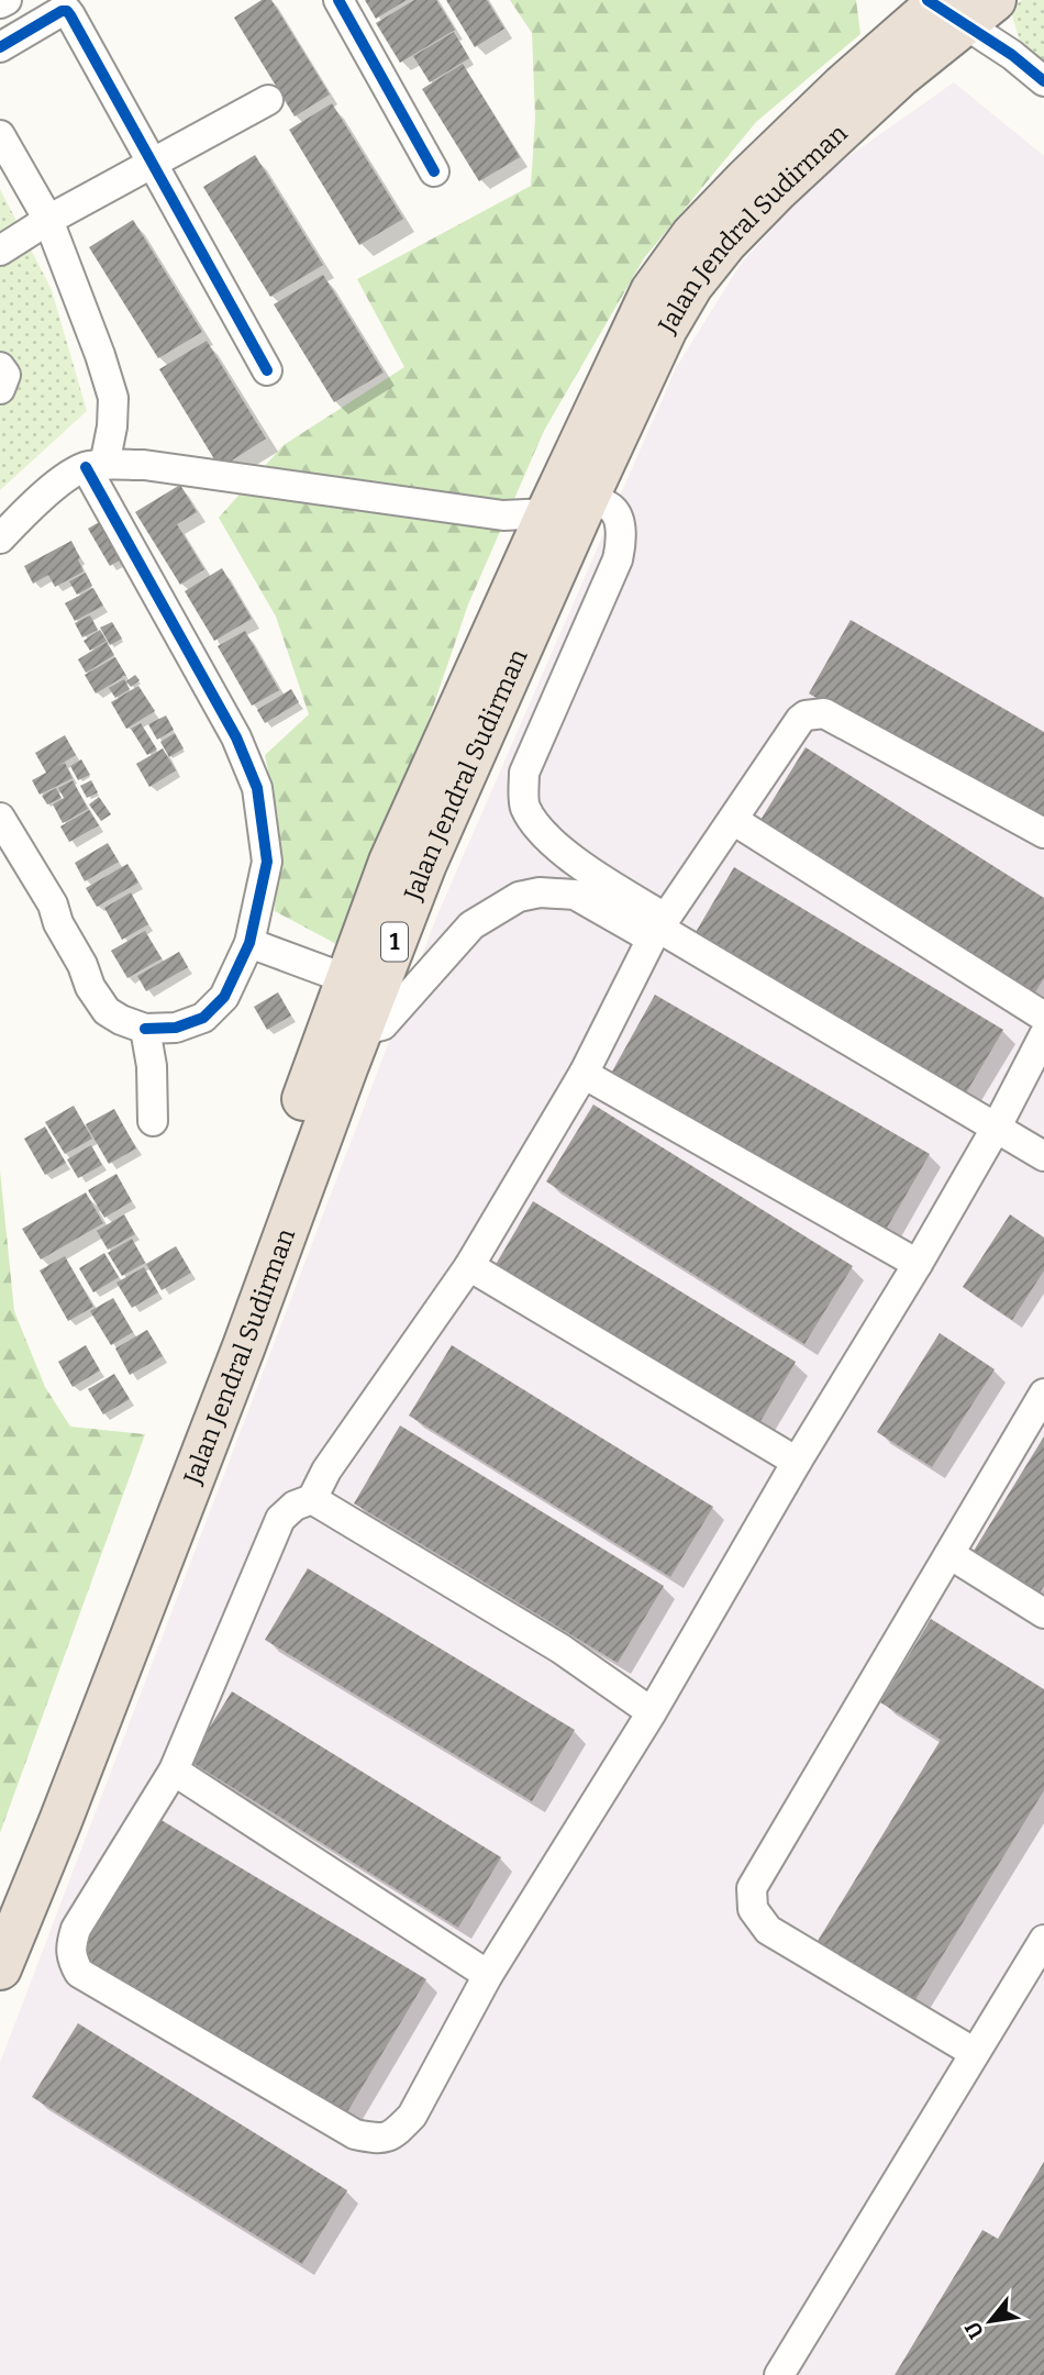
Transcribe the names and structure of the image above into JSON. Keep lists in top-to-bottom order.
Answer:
{
  "streets": {
    "highway": ["Jalan Jendral Sudirman", "1"]
  },
  "north": "bottom left"
}
